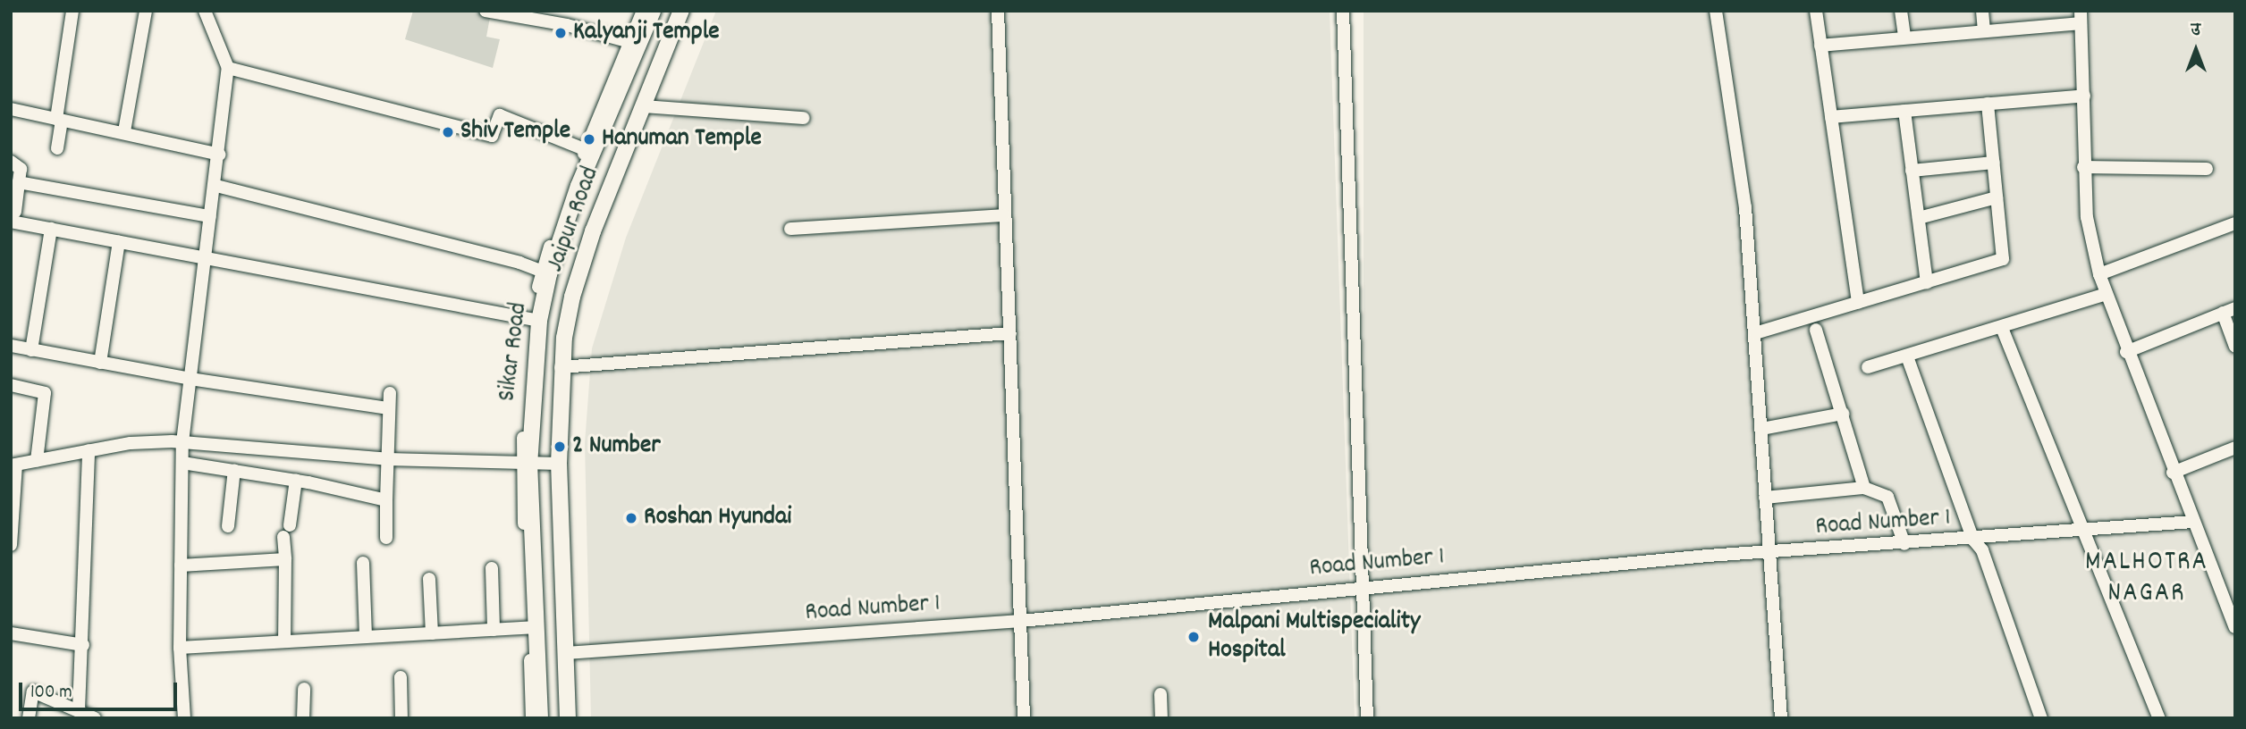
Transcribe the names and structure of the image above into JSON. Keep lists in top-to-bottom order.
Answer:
{
  "streets": {
    "main road": ["Jaipur Road", "Sikar Road"],
    "street": ["Road Number 1"]
  },
  "crossings": [
    ["Jaipur Road", "Road Number 1"]
  ],
  "districts": ["MALHOTRA NAGAR"],
  "places": [
    "Kalyanji Temple",
    "Shiv Temple",
    "Hanuman Temple",
    "2 Number",
    "Roshan Hyundai",
    "Malpani Multispeciality Hospital"
  ],
  "scale_bar": "100 m",
  "north": "top"
}
